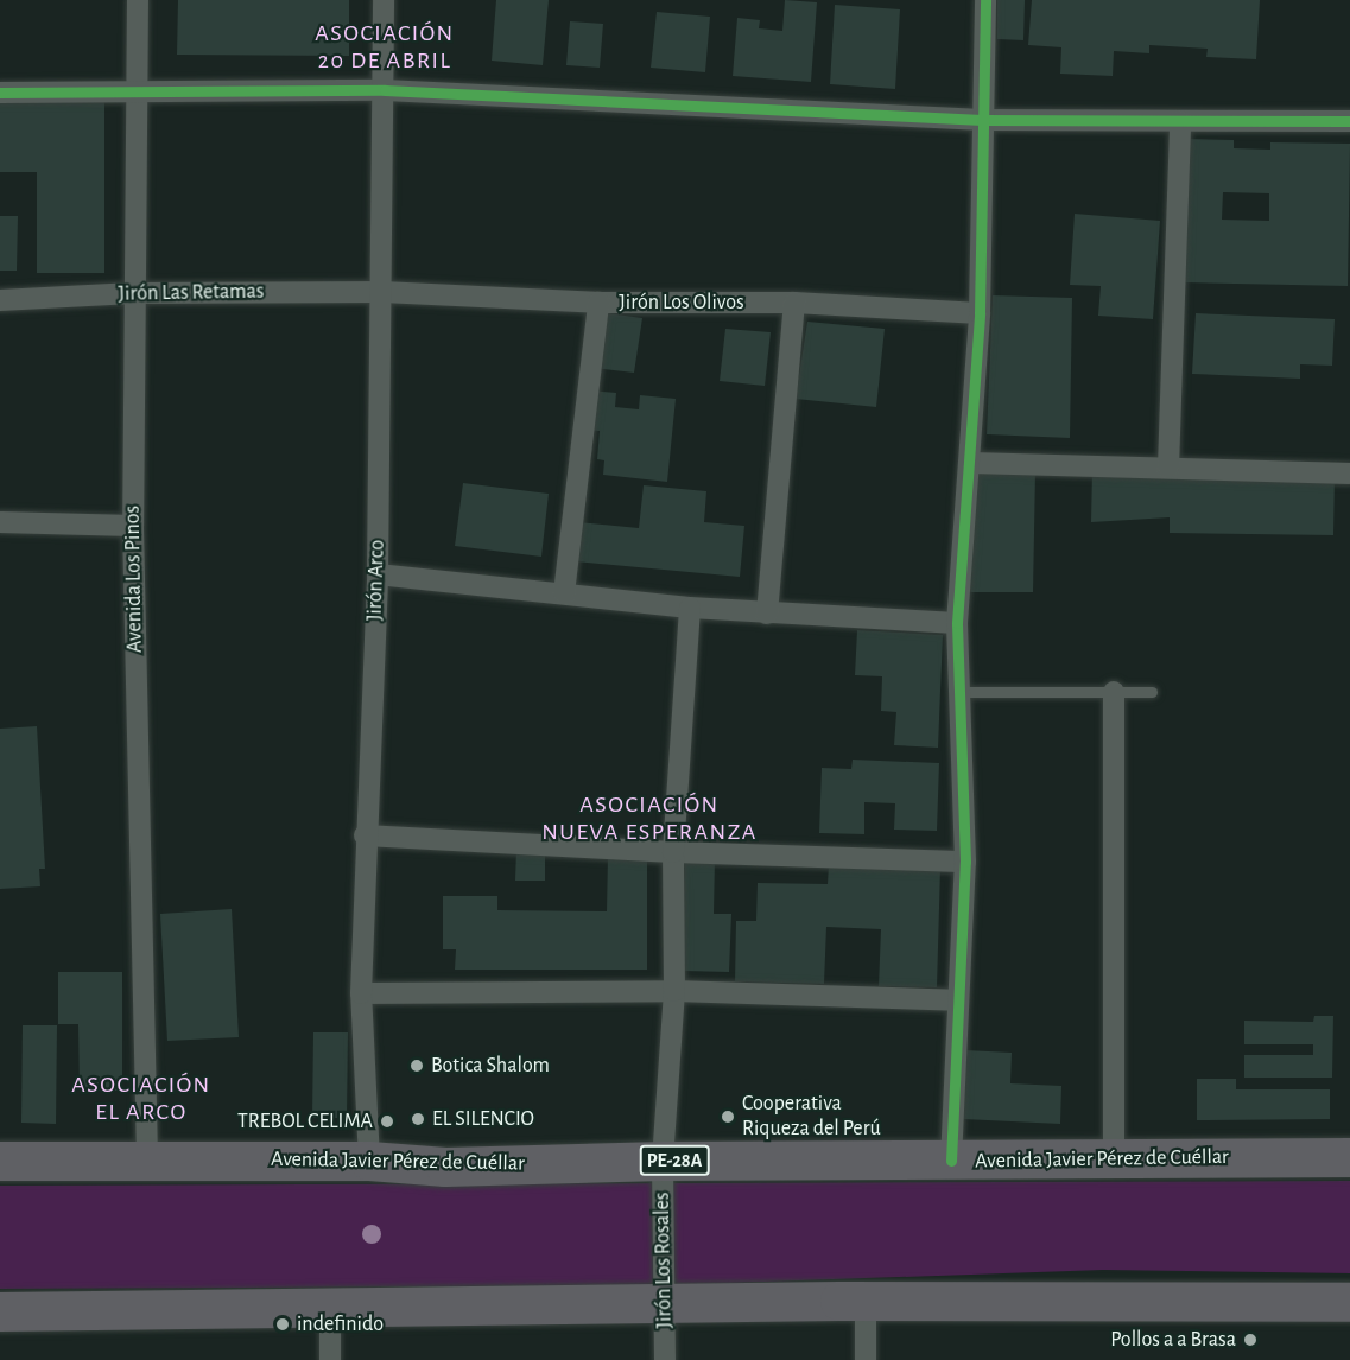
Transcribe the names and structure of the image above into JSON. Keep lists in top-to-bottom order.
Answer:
{
  "streets": {
    "highway": ["Avenida Javier Pérez de Cuéllar", "PE-28A"],
    "street": [
      "Jirón Las Retamas",
      "Jirón Los Olivos",
      "Avenida Los Pinos",
      "Jirón Arco",
      "Jirón Los Rosales"
    ]
  },
  "crossings": [
    ["Jirón Las Retamas", "Jirón Los Olivos"],
    ["Jirón Las Retamas", "Avenida Los Pinos"],
    ["Jirón Las Retamas", "Jirón Arco"],
    ["Jirón Los Olivos", "Jirón Arco"],
    ["Avenida Los Pinos", "Avenida Javier Pérez de Cuéllar"],
    ["Jirón Arco", "Avenida Javier Pérez de Cuéllar"],
    ["Avenida Javier Pérez de Cuéllar", "Jirón Los Rosales"]
  ],
  "districts": ["ASOCIACIÓN 20 DE ABRIL", "ASOCIACIÓN NUEVA ESPERANZA", "ASOCIACIÓN EL ARCO"],
  "places": [
    "Botica Shalom",
    "Cooperativa Riqueza del Perú",
    "EL SILENCIO",
    "TREBOL CELIMA",
    "indefinido",
    "Pollos a a Brasa"
  ]
}
